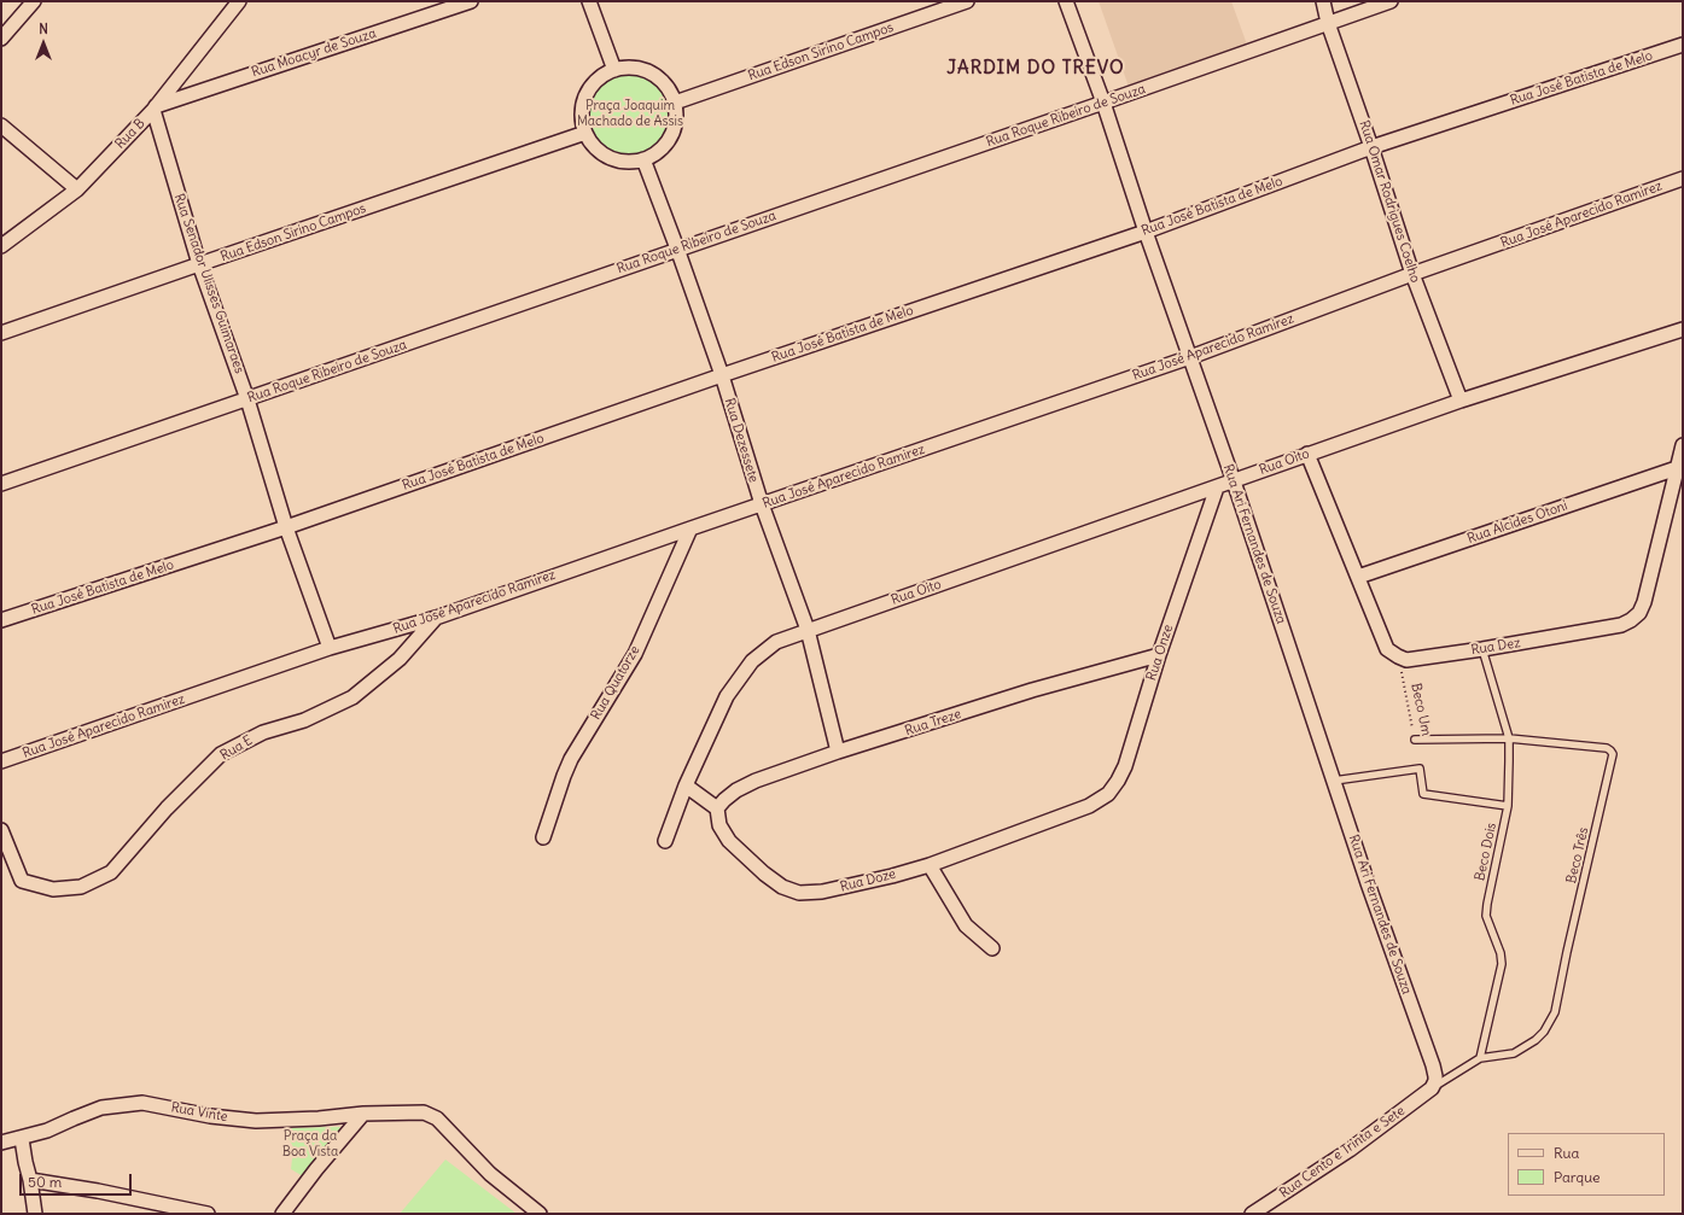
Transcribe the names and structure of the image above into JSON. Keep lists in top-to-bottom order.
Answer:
{
  "streets": {
    "street": [
      "Rua Edson Sirino Campos",
      "Rua Moacyr de Souza",
      "Rua José Batista de Melo",
      "Rua Roque Ribeiro de Souza",
      "Rua B",
      "Rua Omar Rodrigues Coelho",
      "Rua José Aparecido Ramirez",
      "Rua Senador Ulisses Guimaraes",
      "Rua Dezessete",
      "Rua Oito",
      "Rua Alcides Otoni",
      "Rua Ari Fernandes de Souza",
      "Rua Dez",
      "Rua Onze",
      "Rua Quatorze",
      "Rua Treze",
      "Rua E",
      "Rua Doze",
      "Rua Vinte",
      "Rua Cento e Trinta e Sete"
    ],
    "lane": ["Beco Dois", "Beco Três"],
    "path": ["Beco Um"]
  },
  "crossings": [
    ["Rua Edson Sirino Campos", "Rua Senador Ulisses Guimaraes"],
    ["Rua Edson Sirino Campos", "Rua Dezessete"],
    ["Rua Moacyr de Souza", "Rua B"],
    ["Rua Moacyr de Souza", "Rua Senador Ulisses Guimaraes"],
    ["Rua José Batista de Melo", "Rua Omar Rodrigues Coelho"],
    ["Rua José Batista de Melo", "Rua Senador Ulisses Guimaraes"],
    ["Rua José Batista de Melo", "Rua Dezessete"],
    ["Rua José Batista de Melo", "Rua Ari Fernandes de Souza"],
    ["Rua Roque Ribeiro de Souza", "Rua Omar Rodrigues Coelho"],
    ["Rua Roque Ribeiro de Souza", "Rua Senador Ulisses Guimaraes"],
    ["Rua Roque Ribeiro de Souza", "Rua Dezessete"],
    ["Rua Roque Ribeiro de Souza", "Rua Ari Fernandes de Souza"],
    ["Rua B", "Rua Senador Ulisses Guimaraes"],
    ["Rua Omar Rodrigues Coelho", "Rua José Aparecido Ramirez"],
    ["Rua Omar Rodrigues Coelho", "Rua Oito"],
    ["Rua José Aparecido Ramirez", "Rua Senador Ulisses Guimaraes"],
    ["Rua José Aparecido Ramirez", "Rua Dezessete"],
    ["Rua José Aparecido Ramirez", "Rua Ari Fernandes de Souza"],
    ["Rua José Aparecido Ramirez", "Rua Quatorze"],
    ["Rua José Aparecido Ramirez", "Rua E"],
    ["Rua Dezessete", "Rua Oito"],
    ["Rua Dezessete", "Rua Treze"],
    ["Rua Oito", "Rua Ari Fernandes de Souza"],
    ["Rua Oito", "Rua Onze"],
    ["Rua Alcides Otoni", "Rua Dez"],
    ["Rua Ari Fernandes de Souza", "Beco Três"],
    ["Rua Ari Fernandes de Souza", "Rua Cento e Trinta e Sete"],
    ["Rua Dez", "Beco Um"],
    ["Rua Dez", "Beco Dois"],
    ["Rua Onze", "Rua Treze"],
    ["Rua Onze", "Rua Doze"],
    ["Beco Um", "Beco Três"],
    ["Rua Treze", "Rua Doze"],
    ["Beco Dois", "Beco Três"],
    ["Beco Três", "Rua Cento e Trinta e Sete"]
  ],
  "districts": ["JARDIM DO TREVO"],
  "parks": ["Praça Joaquim Machado de Assis", "Praça da Boa Vista"],
  "legend": ["Rua", "Parque"],
  "scale_bar": "50 m",
  "north": "top"
}
